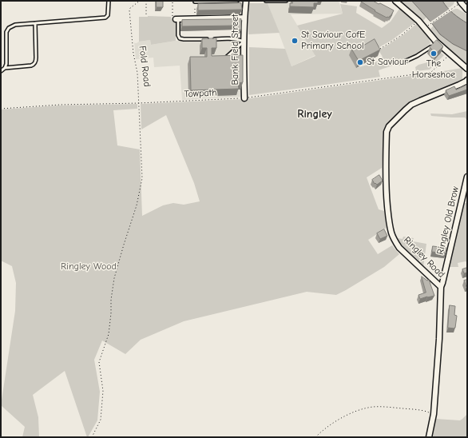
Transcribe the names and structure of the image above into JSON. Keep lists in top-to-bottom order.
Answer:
{
  "streets": {
    "street": ["Bank Field Street", "Ringley Old Brow", "Ringley Road"],
    "path": ["Fold Road", "Towpath"]
  },
  "crossings": [
    ["Bank Field Street", "Towpath"],
    ["Fold Road", "Towpath"],
    ["Ringley Old Brow", "Ringley Road"]
  ],
  "districts": ["Ringley"],
  "parks": ["Ringley Wood"],
  "places": ["St Saviour CofE Primary School", "The Horseshoe", "St Saviour"]
}
